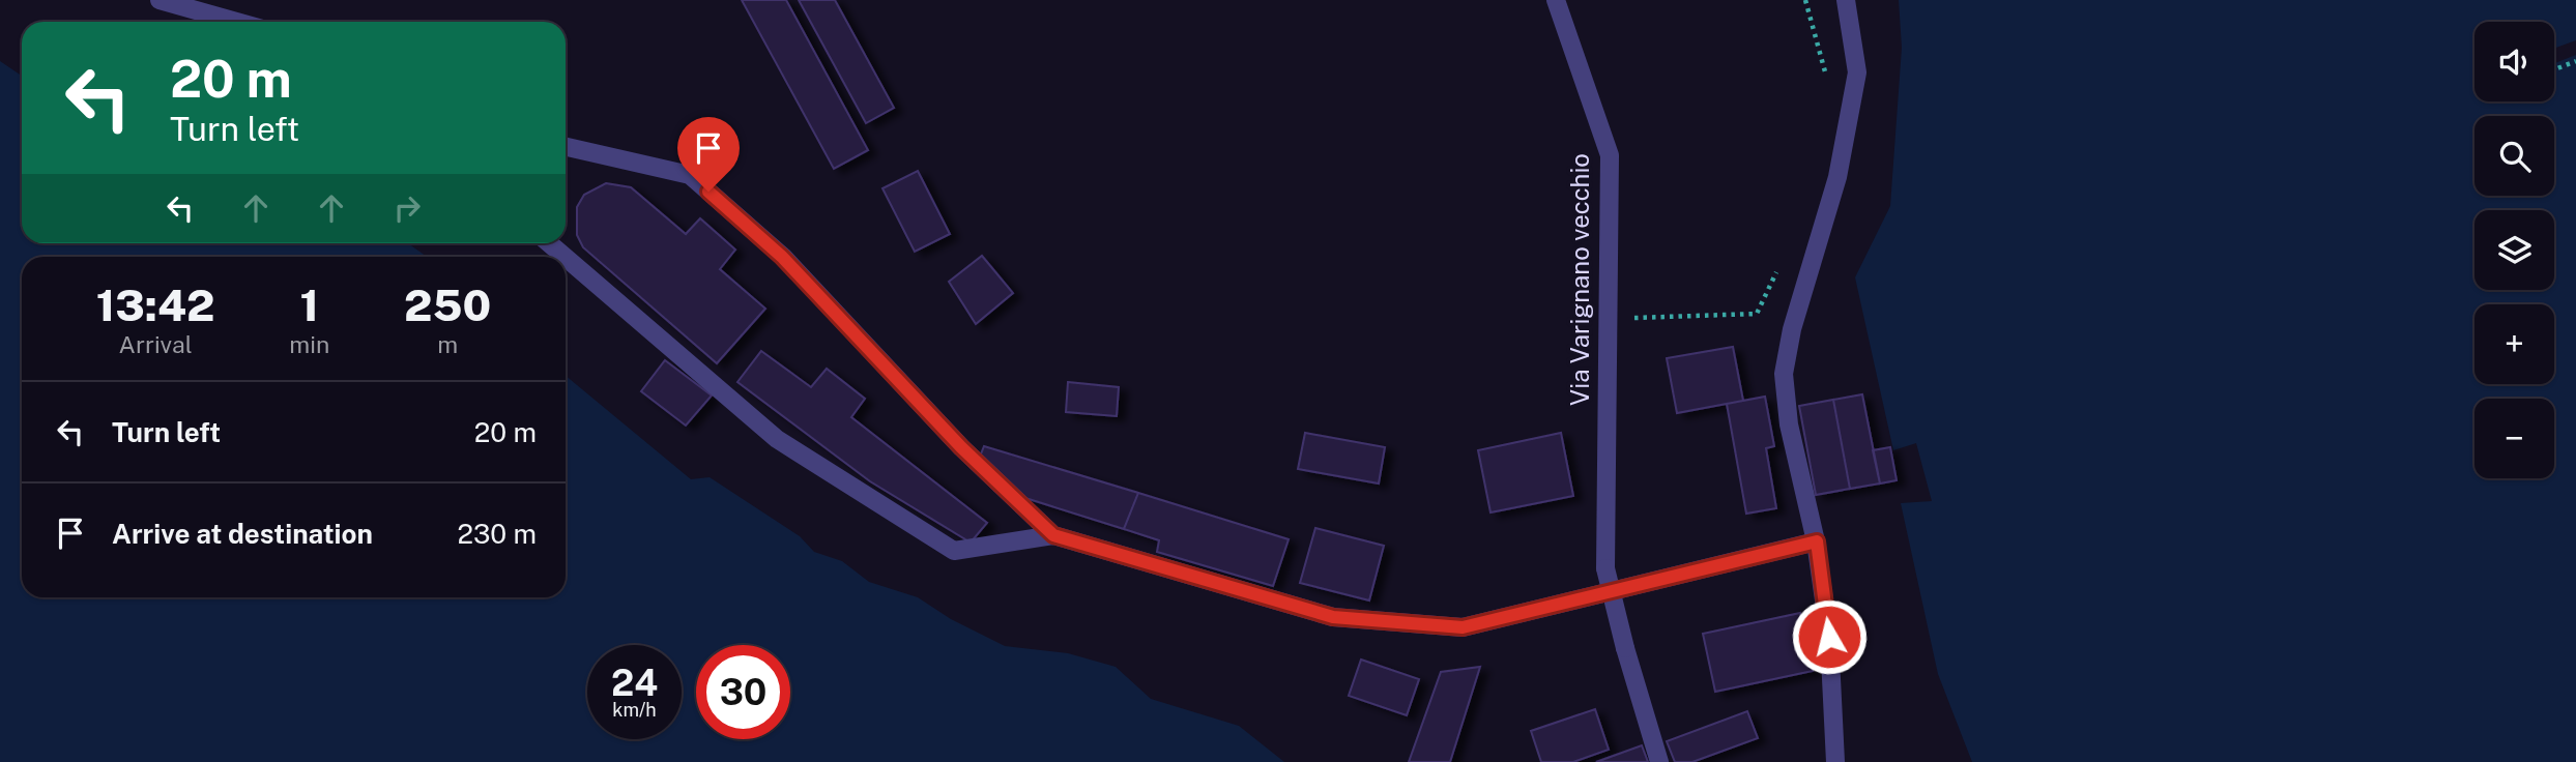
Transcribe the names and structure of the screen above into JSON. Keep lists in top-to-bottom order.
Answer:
{
  "streets": {
    "street": ["Via Varignano vecchio"]
  },
  "page": {
    "map_buttons": ["+", "−"],
    "turn": ["20 m", "Turn left"],
    "eta": [
      "13:42",
      "Arrival",
      "1",
      "min",
      "250",
      "m"
    ],
    "list": [
      {
        "name": "Turn left",
        "value": "20 m"
      },
      {
        "name": "Arrive at destination",
        "value": "230 m"
      }
    ],
    "speed": "24 km/h",
    "limit": "30"
  }
}
